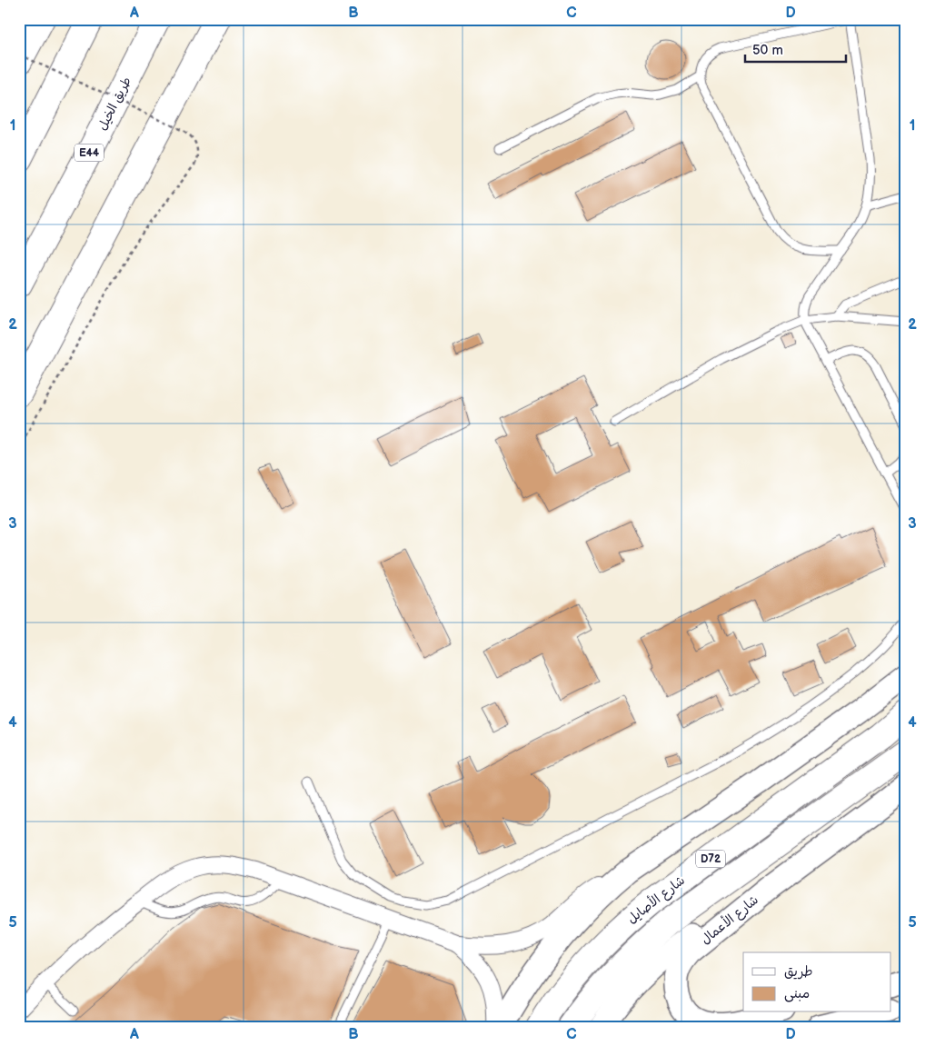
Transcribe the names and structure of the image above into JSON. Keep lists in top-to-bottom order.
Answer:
{
  "streets": {
    "main road": [
      "طريق الخيل",
      "E44",
      "D72",
      "شارع الأصايل"
    ],
    "street": ["شارع الأعمال"]
  },
  "legend": ["طريق", "مبنى"],
  "scale_bar": "50 m",
  "grid": {
    "columns": [
      "A",
      "B",
      "C",
      "D"
    ],
    "rows": [
      "1",
      "2",
      "3",
      "4",
      "5"
    ]
  }
}
